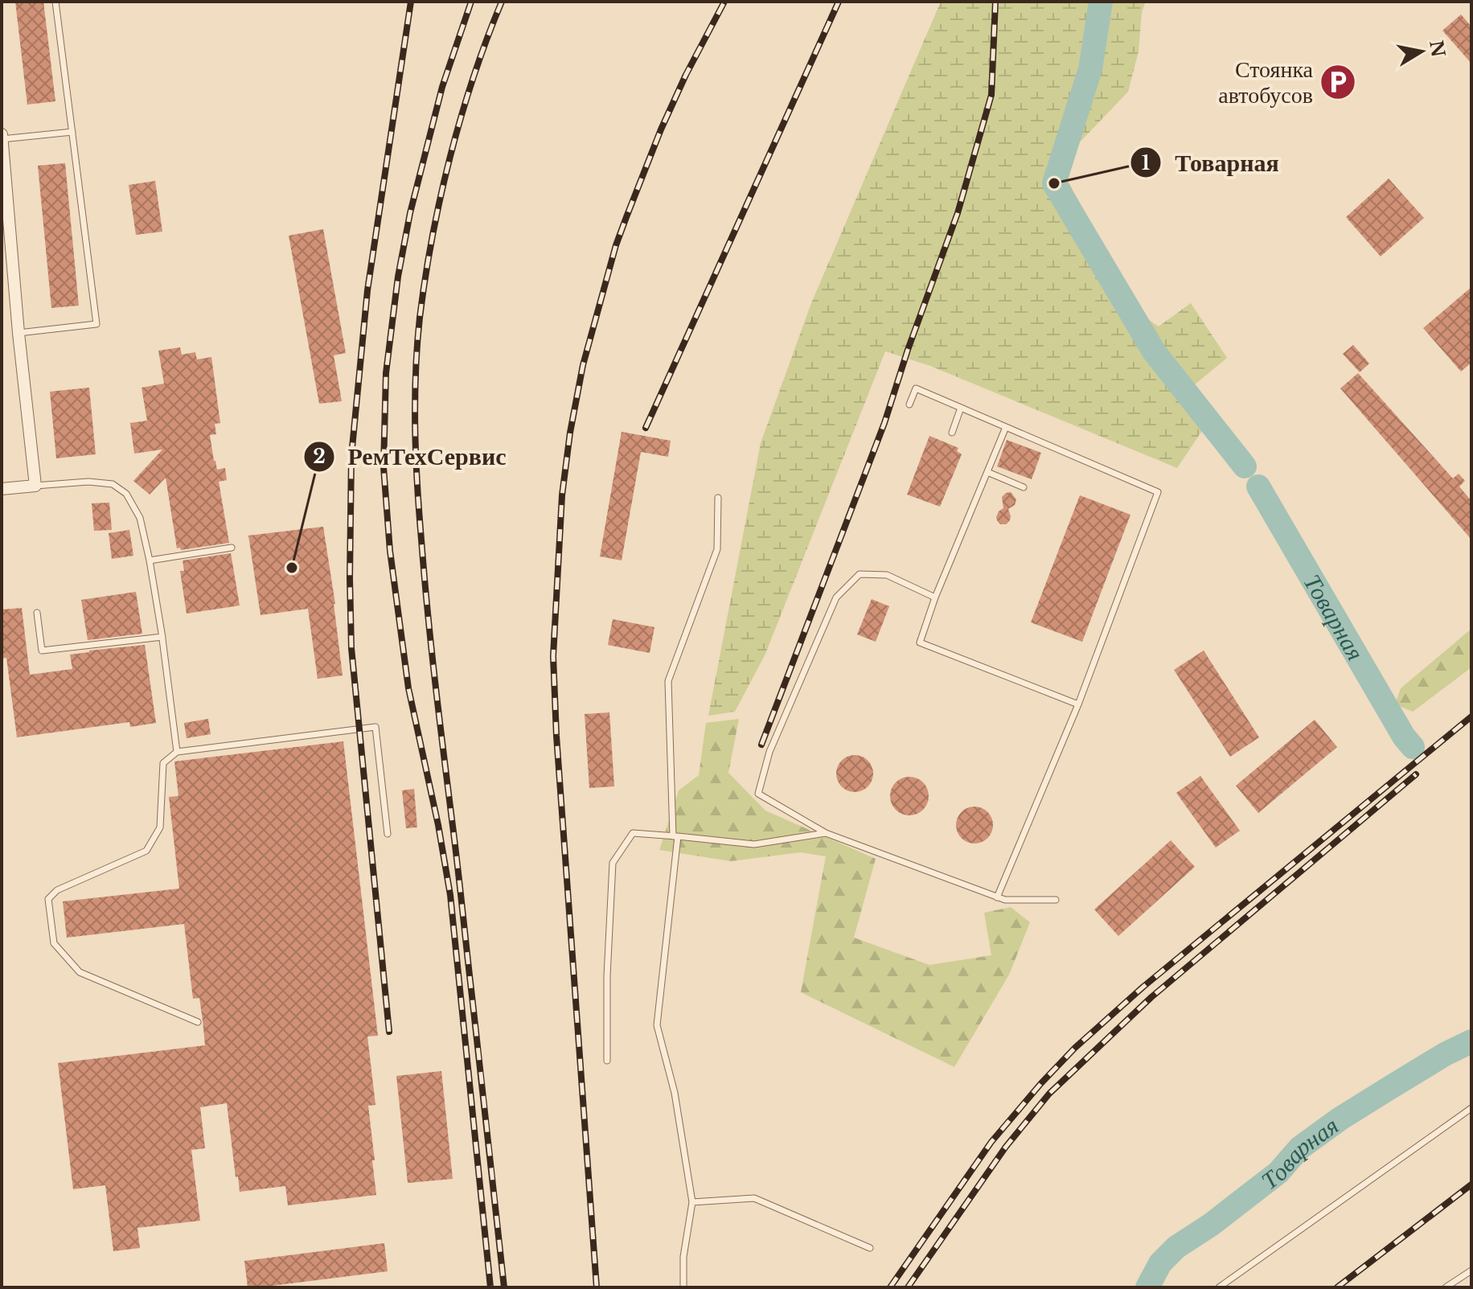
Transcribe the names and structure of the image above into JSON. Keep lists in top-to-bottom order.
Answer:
{
  "water": ["Товарная"],
  "places": {
    "parking": ["Стоянка автобусов"],
    "other": ["Товарная", "РемТехСервис"]
  },
  "north": "right"
}
